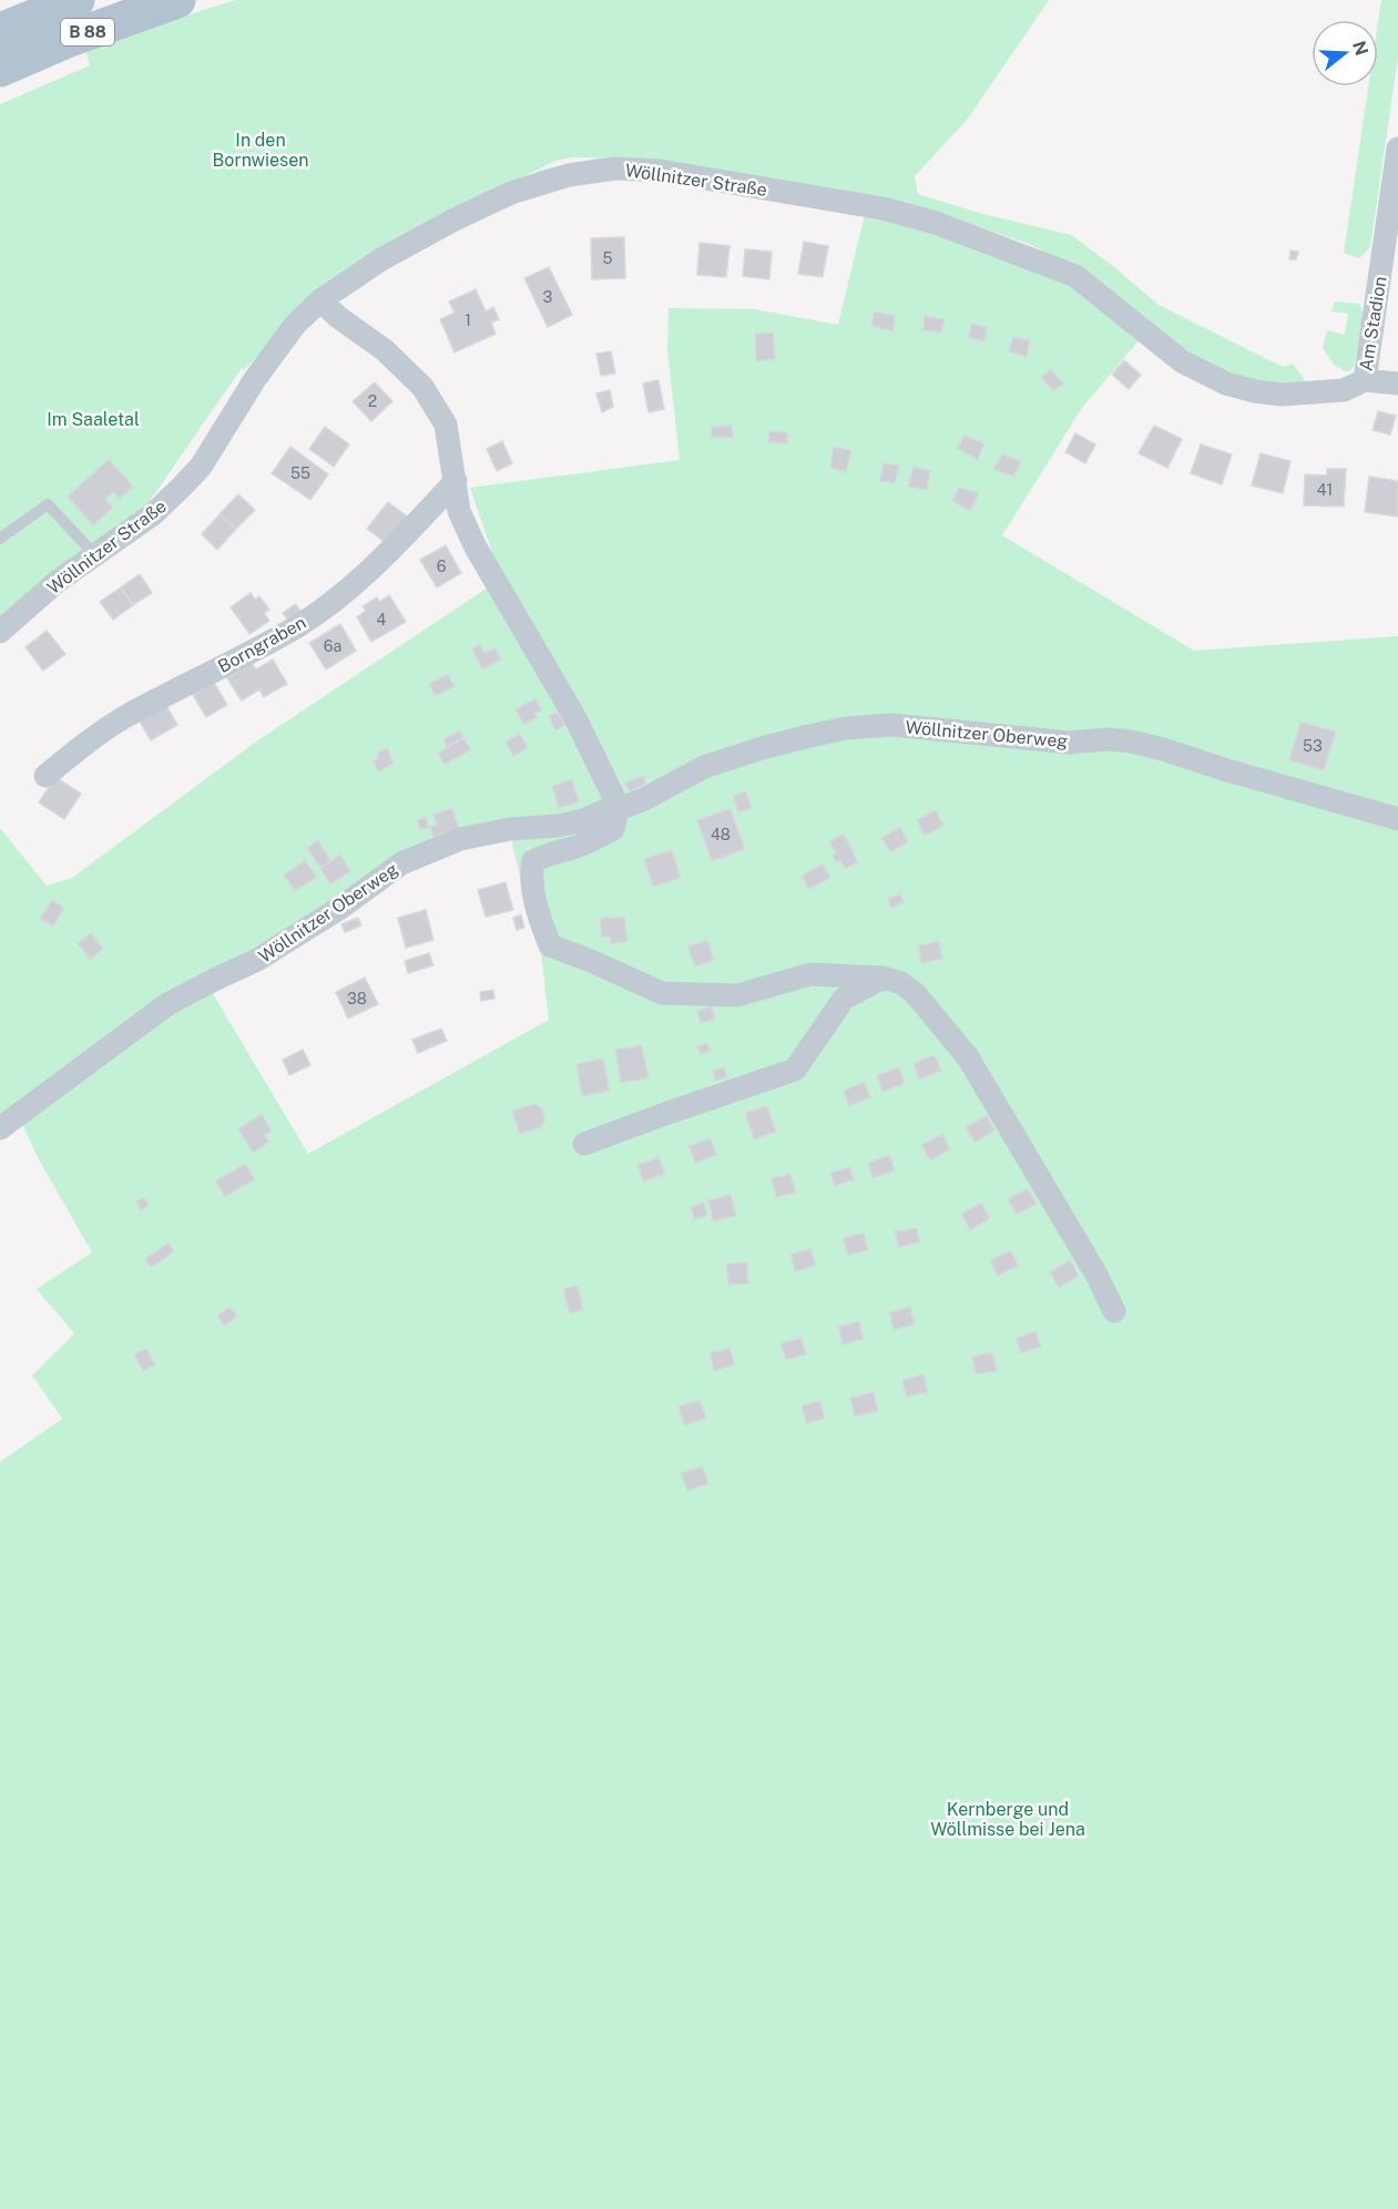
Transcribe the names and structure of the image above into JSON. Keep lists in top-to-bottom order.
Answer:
{
  "streets": {
    "main road": ["B 88"],
    "street": [
      "Wöllnitzer Straße",
      "Am Stadion",
      "Borngraben",
      "Wöllnitzer Oberweg"
    ]
  },
  "crossings": [
    ["Wöllnitzer Straße", "Am Stadion"]
  ],
  "parks": ["In den Bornwiesen", "Im Saaletal", "Kernberge und Wöllmisse bei Jena"],
  "house_numbers": [
    "5",
    "3",
    "1",
    "2",
    "55",
    "41",
    "6",
    "4",
    "6a",
    "53",
    "48",
    "38"
  ],
  "north": "right"
}
